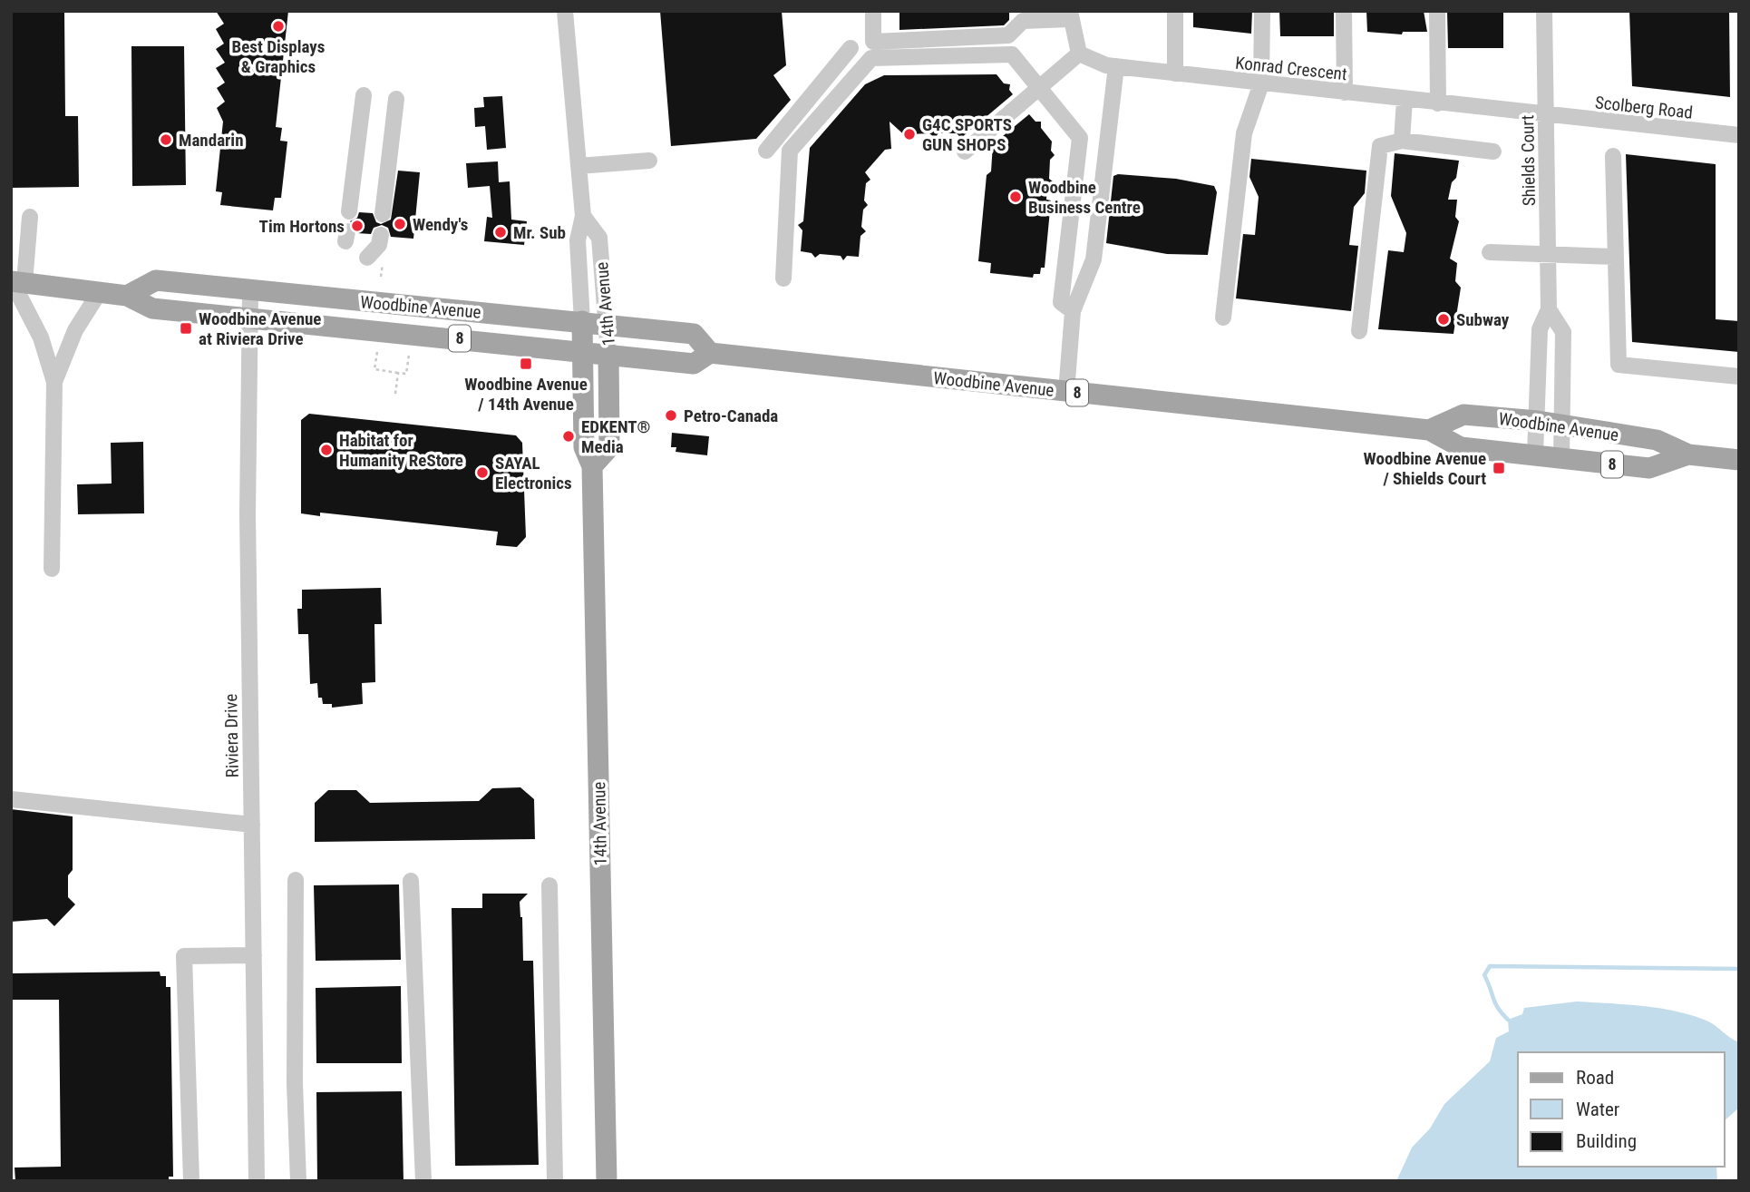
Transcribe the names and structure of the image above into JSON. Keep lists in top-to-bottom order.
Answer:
{
  "streets": {
    "main road": ["14th Avenue", "Woodbine Avenue", "8"],
    "street": [
      "Konrad Crescent",
      "Scolberg Road",
      "Shields Court",
      "Riviera Drive"
    ]
  },
  "crossings": [
    ["Konrad Crescent", "Scolberg Road"],
    ["Konrad Crescent", "Shields Court"],
    ["Scolberg Road", "Shields Court"],
    ["Shields Court", "Woodbine Avenue"],
    ["14th Avenue", "Woodbine Avenue"],
    ["Woodbine Avenue", "Riviera Drive"]
  ],
  "places": {
    "other": [
      "Best Displays & Graphics",
      "G4C SPORTS GUN SHOPS",
      "Mandarin",
      "Woodbine Business Centre",
      "Wendy's",
      "Tim Hortons",
      "Mr. Sub",
      "Subway",
      "Petro-Canada",
      "EDKENT® Media",
      "Habitat for Humanity ReStore",
      "SAYAL Electronics"
    ],
    "transit": ["Woodbine Avenue at Riviera Drive", "Woodbine Avenue / 14th Avenue", "Woodbine Avenue / Shields Court"]
  },
  "legend": ["Road", "Water", "Building"]
}
